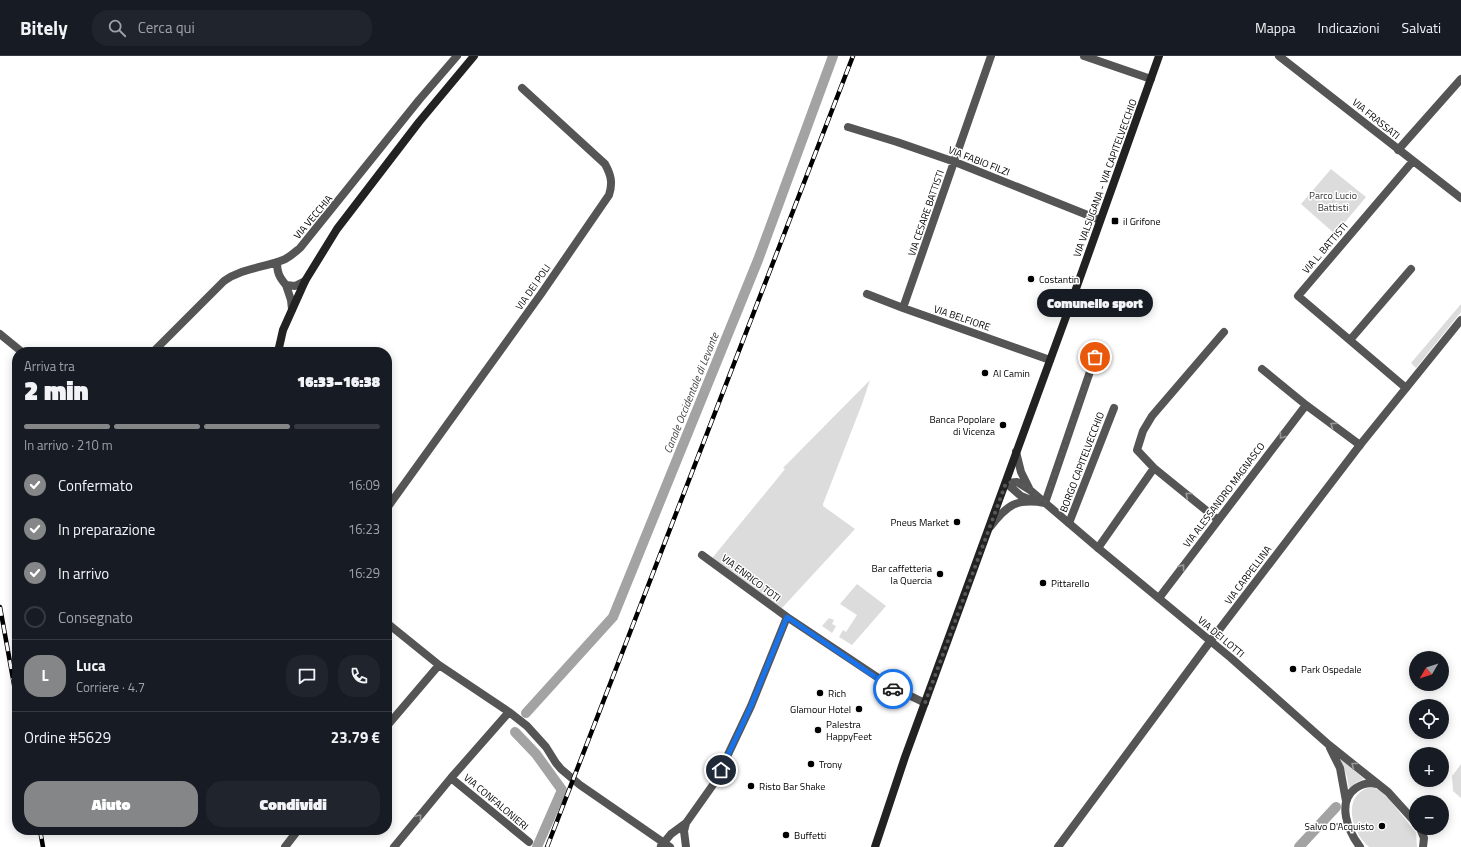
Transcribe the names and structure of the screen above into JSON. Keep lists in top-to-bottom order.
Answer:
{
  "streets": {
    "main road": ["VIA VALSUGANA - VIA CAPITELVECCHIO"],
    "street": [
      "VIA FRASSATI",
      "VIA FABIO FILZI",
      "VIA CESARE BATTISTI",
      "VIA VECCHIA",
      "VIA L. BATTISTI",
      "VIA DEI POLI",
      "VIA BELFIORE",
      "BORGO CAPITELVECCHIO",
      "VIA ALESSANDRO MAGNASCO",
      "VIA CARPELLINA",
      "VIA ENRICO TOTI",
      "VIA DEI LOTTI",
      "VIA CONFALONIERI"
    ]
  },
  "crossings": [
    ["VIA FRASSATI", "VIA L. BATTISTI"],
    ["VIA FABIO FILZI", "VIA VALSUGANA - VIA CAPITELVECCHIO"],
    ["VIA FABIO FILZI", "VIA CESARE BATTISTI"],
    ["VIA VALSUGANA - VIA CAPITELVECCHIO", "VIA BELFIORE"],
    ["VIA VALSUGANA - VIA CAPITELVECCHIO", "VIA ENRICO TOTI"],
    ["VIA CESARE BATTISTI", "VIA BELFIORE"],
    ["VIA L. BATTISTI", "VIA CARPELLINA"],
    ["BORGO CAPITELVECCHIO", "VIA DEI LOTTI"],
    ["VIA ALESSANDRO MAGNASCO", "VIA DEI LOTTI"],
    ["VIA CARPELLINA", "VIA DEI LOTTI"]
  ],
  "water": ["Canale Occidentale di Levante"],
  "parks": ["Parco Lucio Battisti"],
  "places": {
    "transit": ["il Grifone"],
    "other": [
      "Costantin",
      "Comunello sport",
      "Al Camin",
      "Banca Popolare di Vicenza",
      "Pneus Market",
      "Bar caffetteria la Quercia",
      "Pittarello",
      "Park Ospedale",
      "Rich",
      "Glamour Hotel",
      "Palestra HappyFeet",
      "Trony",
      "Risto Bar Shake",
      "Salvo D'Acquisto",
      "Buffetti"
    ]
  },
  "north": "bottom left",
  "page": {
    "header": "Bitely",
    "search": "Cerca qui",
    "nav": ["Mappa", "Indicazioni", "Salvati"],
    "bubble": "Comunello sport",
    "heading": ["2 min", "Arriva tra", "16:33–16:38"],
    "panel": [
      "Luca",
      "Corriere · 4.7",
      "Ordine #5629",
      "23.79 €"
    ],
    "bar": "In arrivo · 210 m",
    "list": [
      ["Confermato", "16:09"],
      ["In preparazione", "16:23"],
      ["In arrivo", "16:29"],
      "Consegnato"
    ],
    "map_buttons": ["+", "−"],
    "round": "L",
    "buttons": ["Aiuto", "Condividi"]
  }
}
